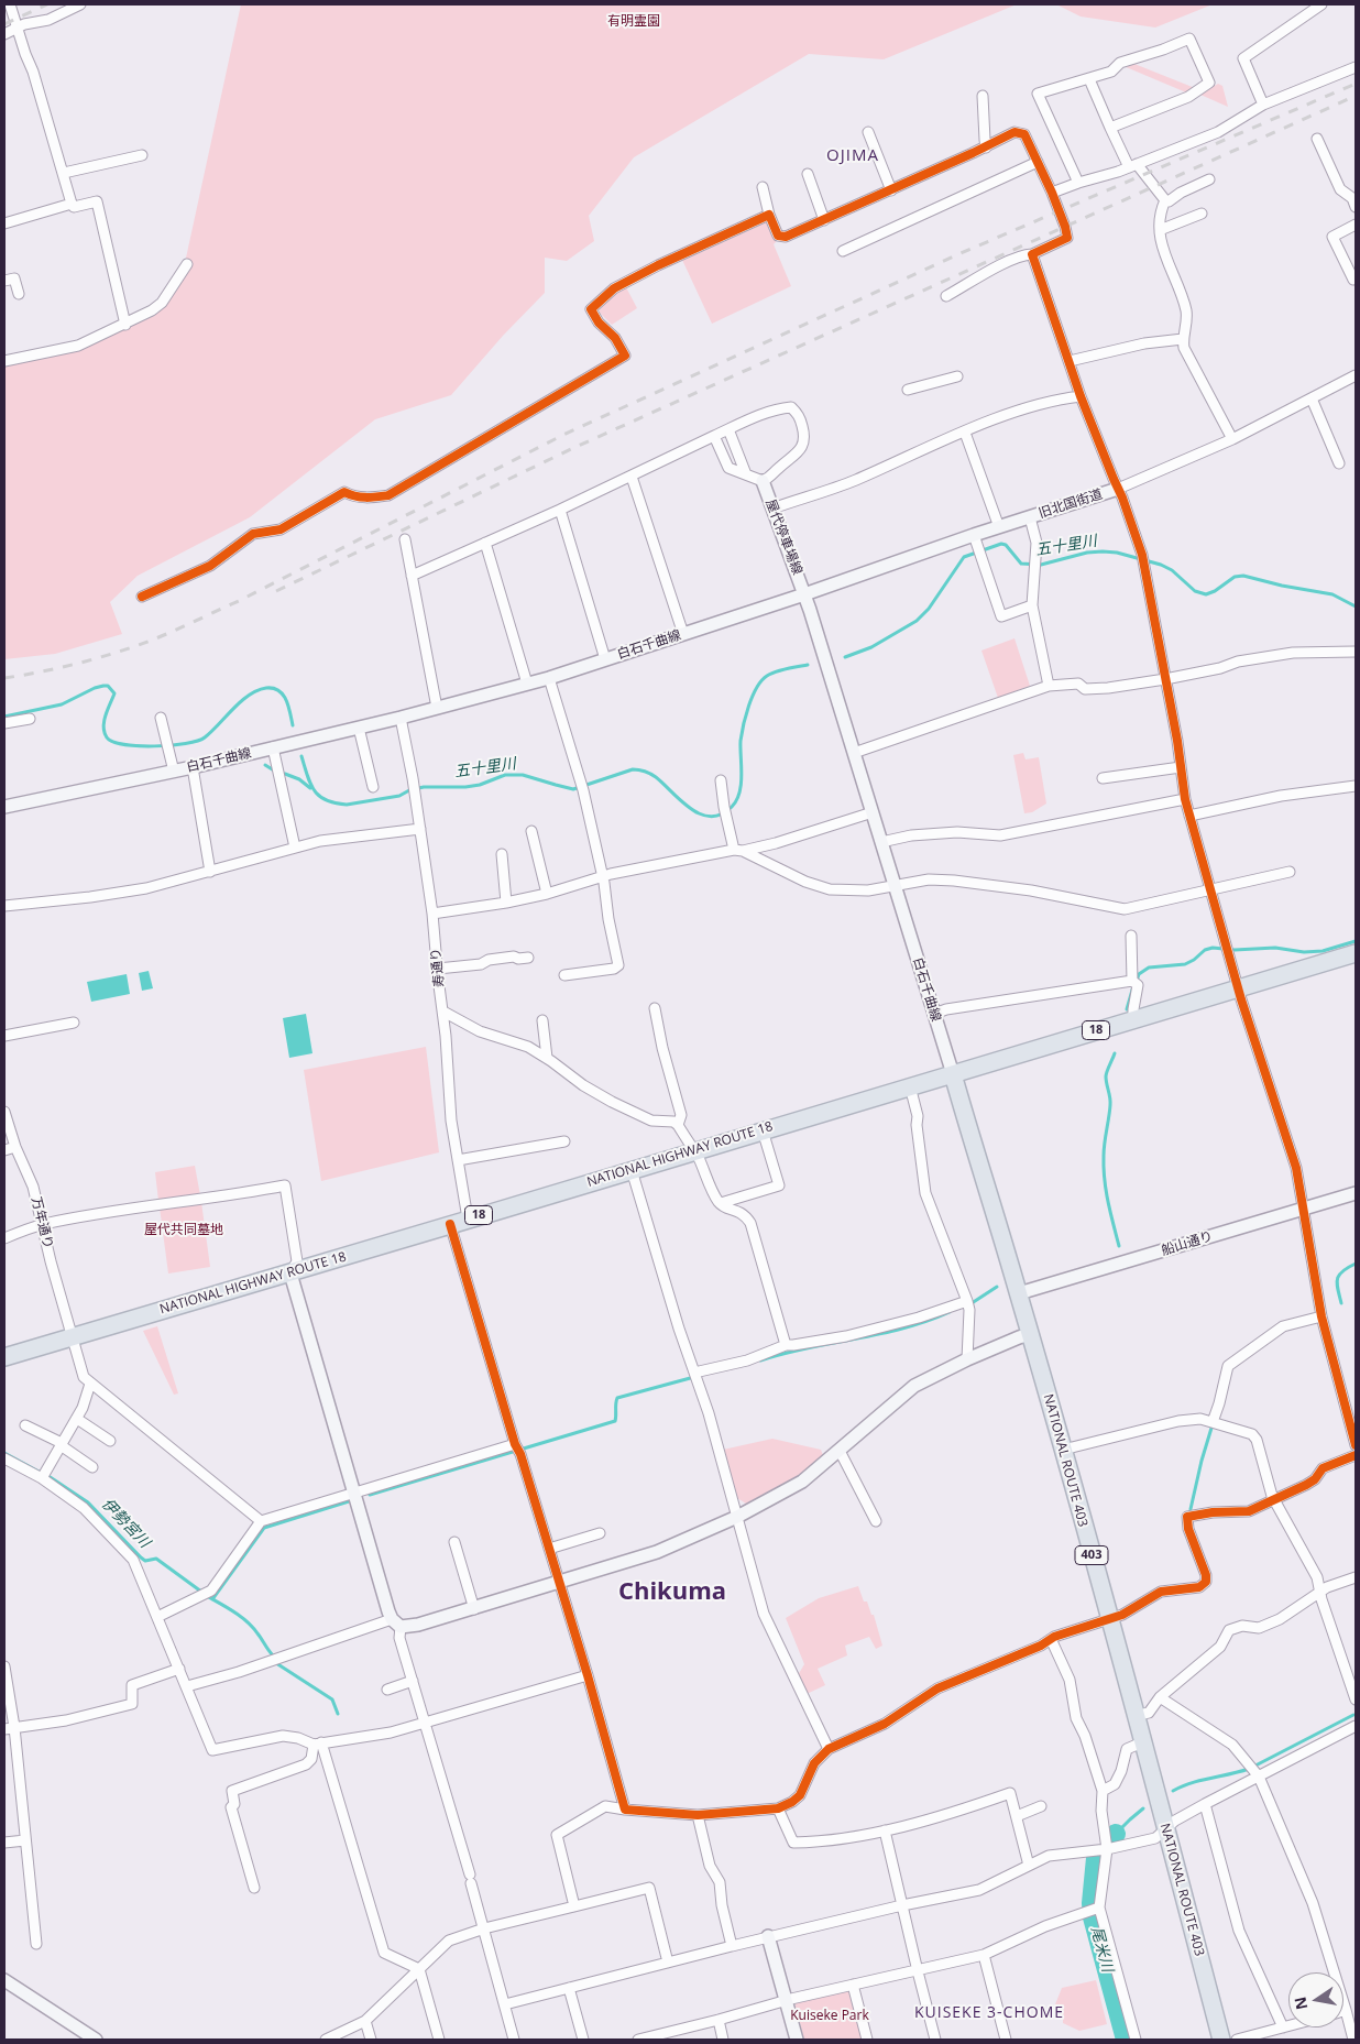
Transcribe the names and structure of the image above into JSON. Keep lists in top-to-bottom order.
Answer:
{
  "streets": {
    "highway": [
      "18",
      "NATIONAL HIGHWAY ROUTE 18",
      "NATIONAL ROUTE 403",
      "403"
    ],
    "street": [
      "旧北国街道",
      "屋代停車場線",
      "白石千曲線",
      "寿通り",
      "万年通り",
      "船山通り"
    ]
  },
  "crossings": [
    ["旧北国街道", "屋代停車場線"],
    ["旧北国街道", "白石千曲線"],
    ["屋代停車場線", "白石千曲線"],
    ["白石千曲線", "寿通り"],
    ["白石千曲線", "NATIONAL HIGHWAY ROUTE 18"],
    ["白石千曲線", "NATIONAL ROUTE 403"],
    ["寿通り", "NATIONAL HIGHWAY ROUTE 18"],
    ["NATIONAL HIGHWAY ROUTE 18", "万年通り"],
    ["NATIONAL HIGHWAY ROUTE 18", "NATIONAL ROUTE 403"],
    ["船山通り", "NATIONAL ROUTE 403"]
  ],
  "districts": ["OJIMA", "Chikuma", "KUISEKE 3-CHOME"],
  "water": ["五十里川", "伊勢宮川", "尾米川"],
  "parks": ["有明霊園", "屋代共同墓地", "Kuiseke Park"],
  "north": "left"
}
